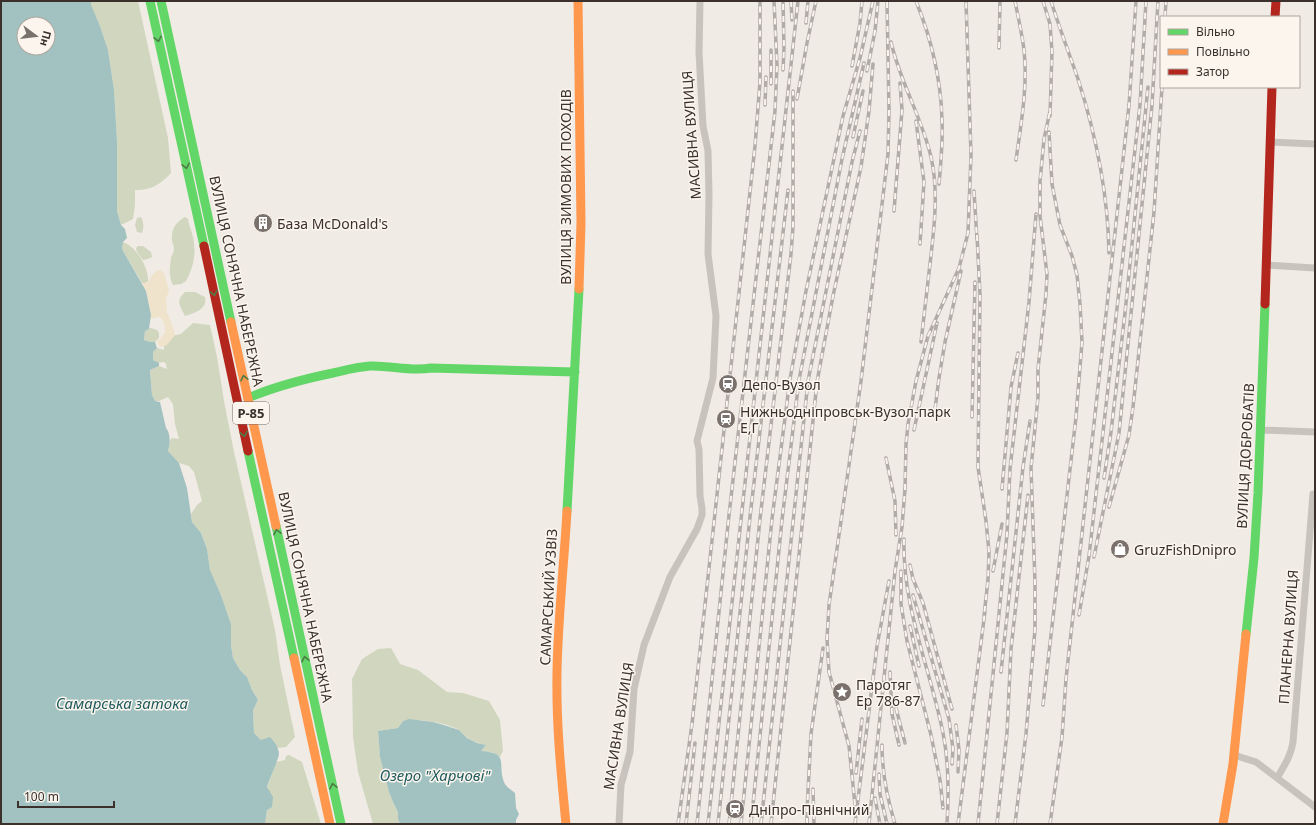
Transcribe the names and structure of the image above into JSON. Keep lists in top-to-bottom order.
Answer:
{
  "streets": {
    "main road": [
      "ВУЛИЦЯ ЗИМОВИХ ПОХОДІВ",
      "ВУЛИЦЯ СОНЯЧНА НАБЕРЕЖНА",
      "Р-85",
      "ВУЛИЦЯ ДОБРОБАТІВ",
      "САМАРСЬКИЙ УЗВІЗ"
    ],
    "street": ["МАСИВНА ВУЛИЦЯ", "ПЛАНЕРНА ВУЛИЦЯ"]
  },
  "crossings": [
    ["ВУЛИЦЯ ЗИМОВИХ ПОХОДІВ", "САМАРСЬКИЙ УЗВІЗ"]
  ],
  "water": ["Самарська затока", "Озеро \"Харчові\""],
  "places": {
    "building": ["База McDonald's"],
    "station": ["Депо-Вузол", "Нижньодніпровськ-Вузол-парк Е,Г", "Дніпро-Північний"],
    "shop": ["GruzFishDnipro"],
    "place": ["Паротяг Ер 786-87"]
  },
  "legend": ["Вільно", "Повільно", "Затор"],
  "scale_bar": "100 m",
  "north": "right"
}
